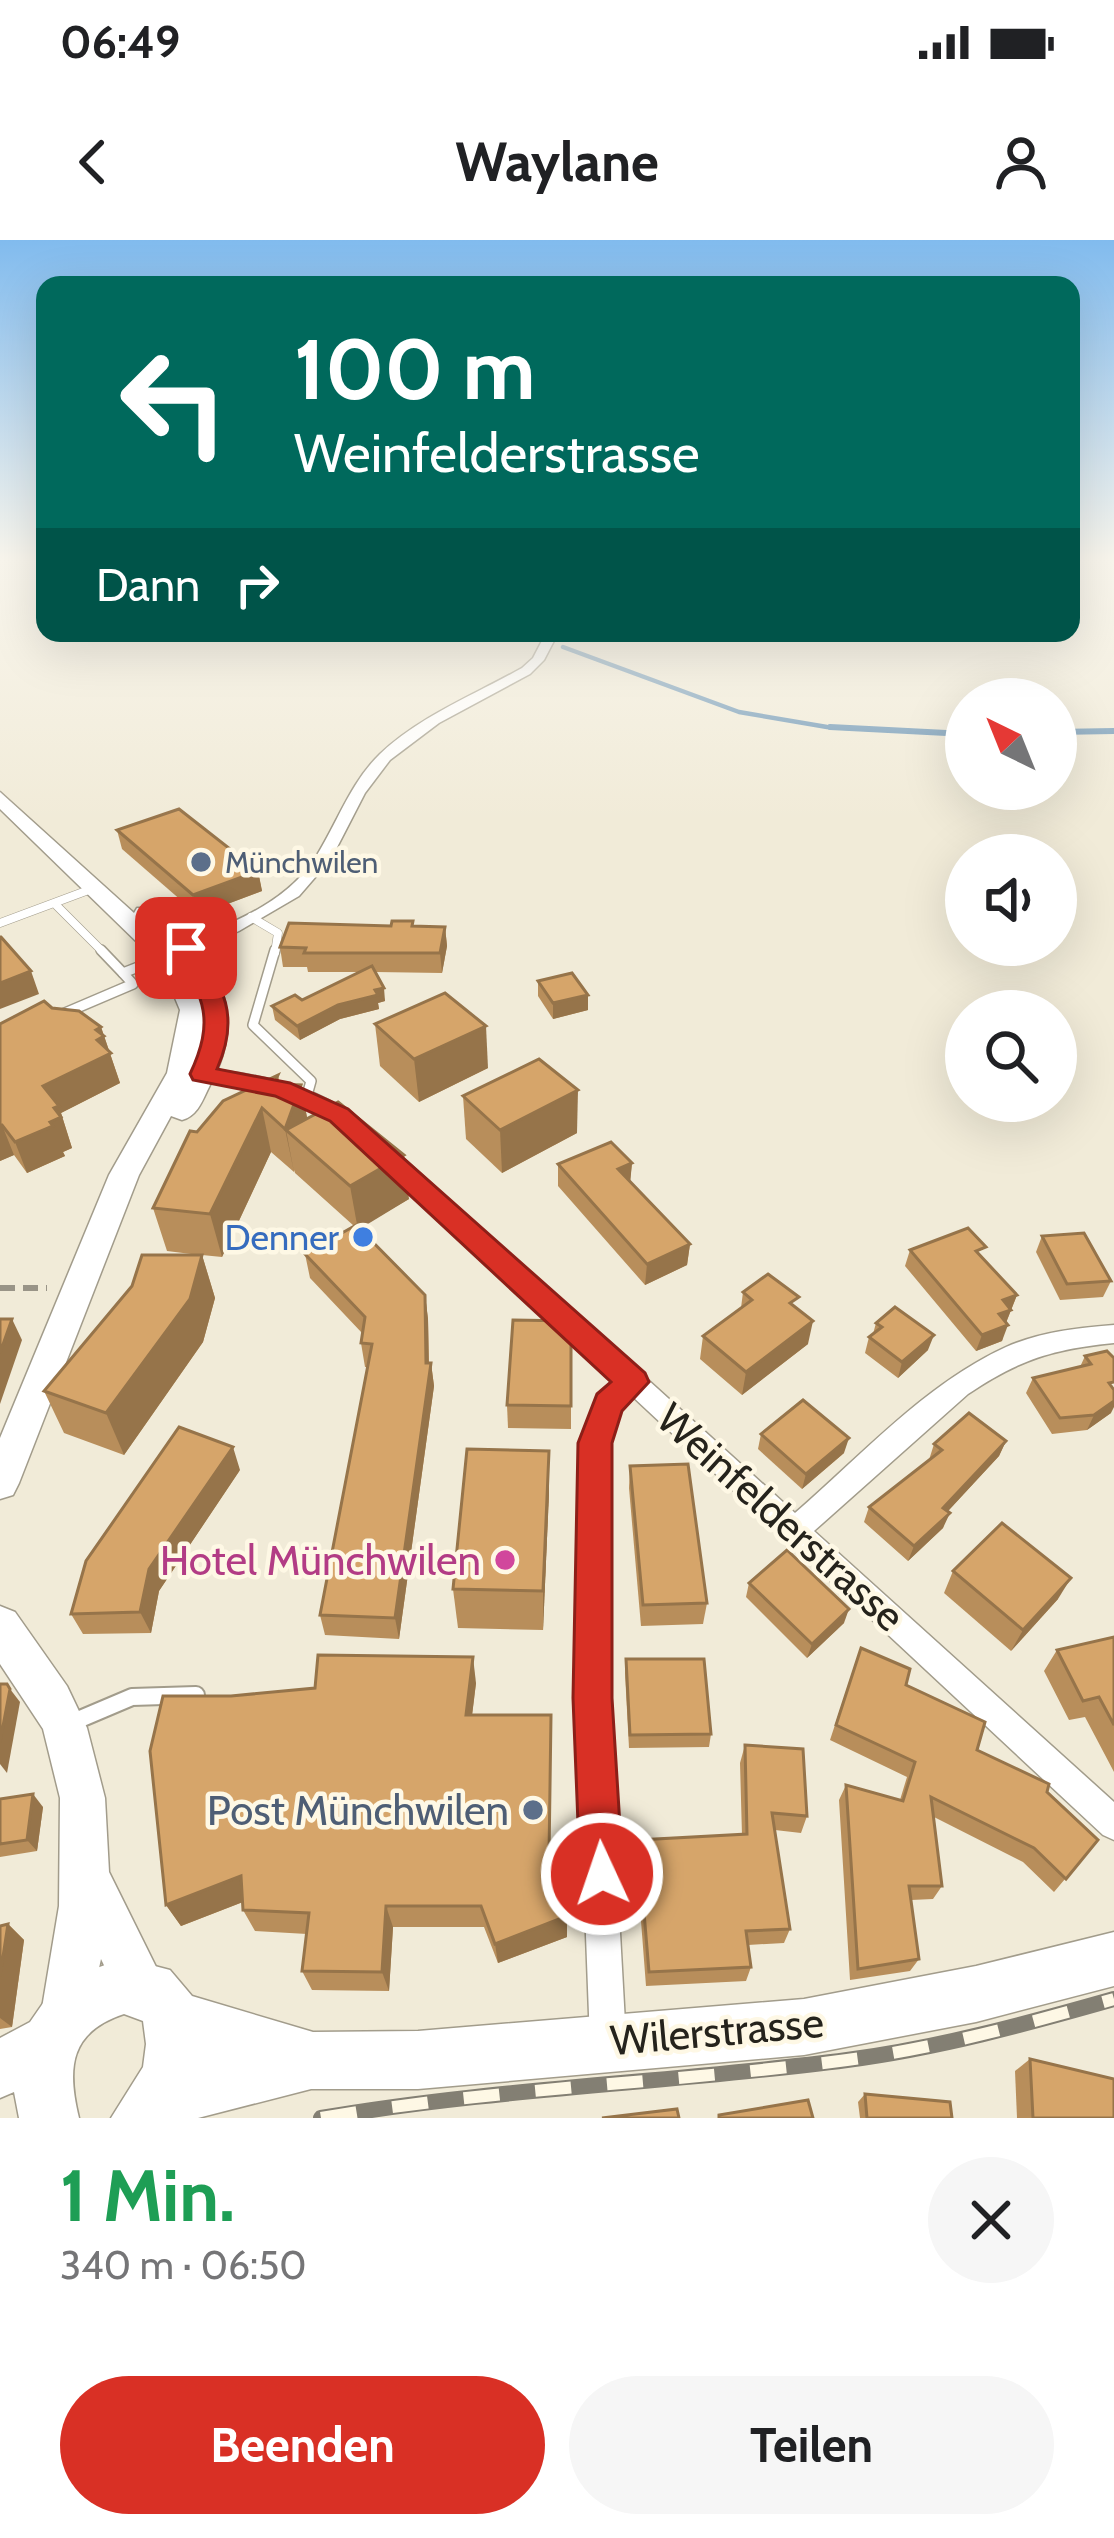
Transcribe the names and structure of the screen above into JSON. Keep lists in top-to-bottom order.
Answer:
{
  "streets": {
    "main road": ["Wilerstrasse"],
    "street": ["Weinfelderstrasse"]
  },
  "places": [
    "Münchwilen",
    "Denner",
    "Hotel Münchwilen",
    "Post Münchwilen"
  ],
  "north": "top left",
  "page": {
    "status": "06:49",
    "header": "Waylane",
    "turn": ["100 m", "Weinfelderstrasse"],
    "then": "Dann",
    "heading": ["1 Min.", "340 m · 06:50"],
    "buttons": ["Beenden", "Teilen"]
  }
}
